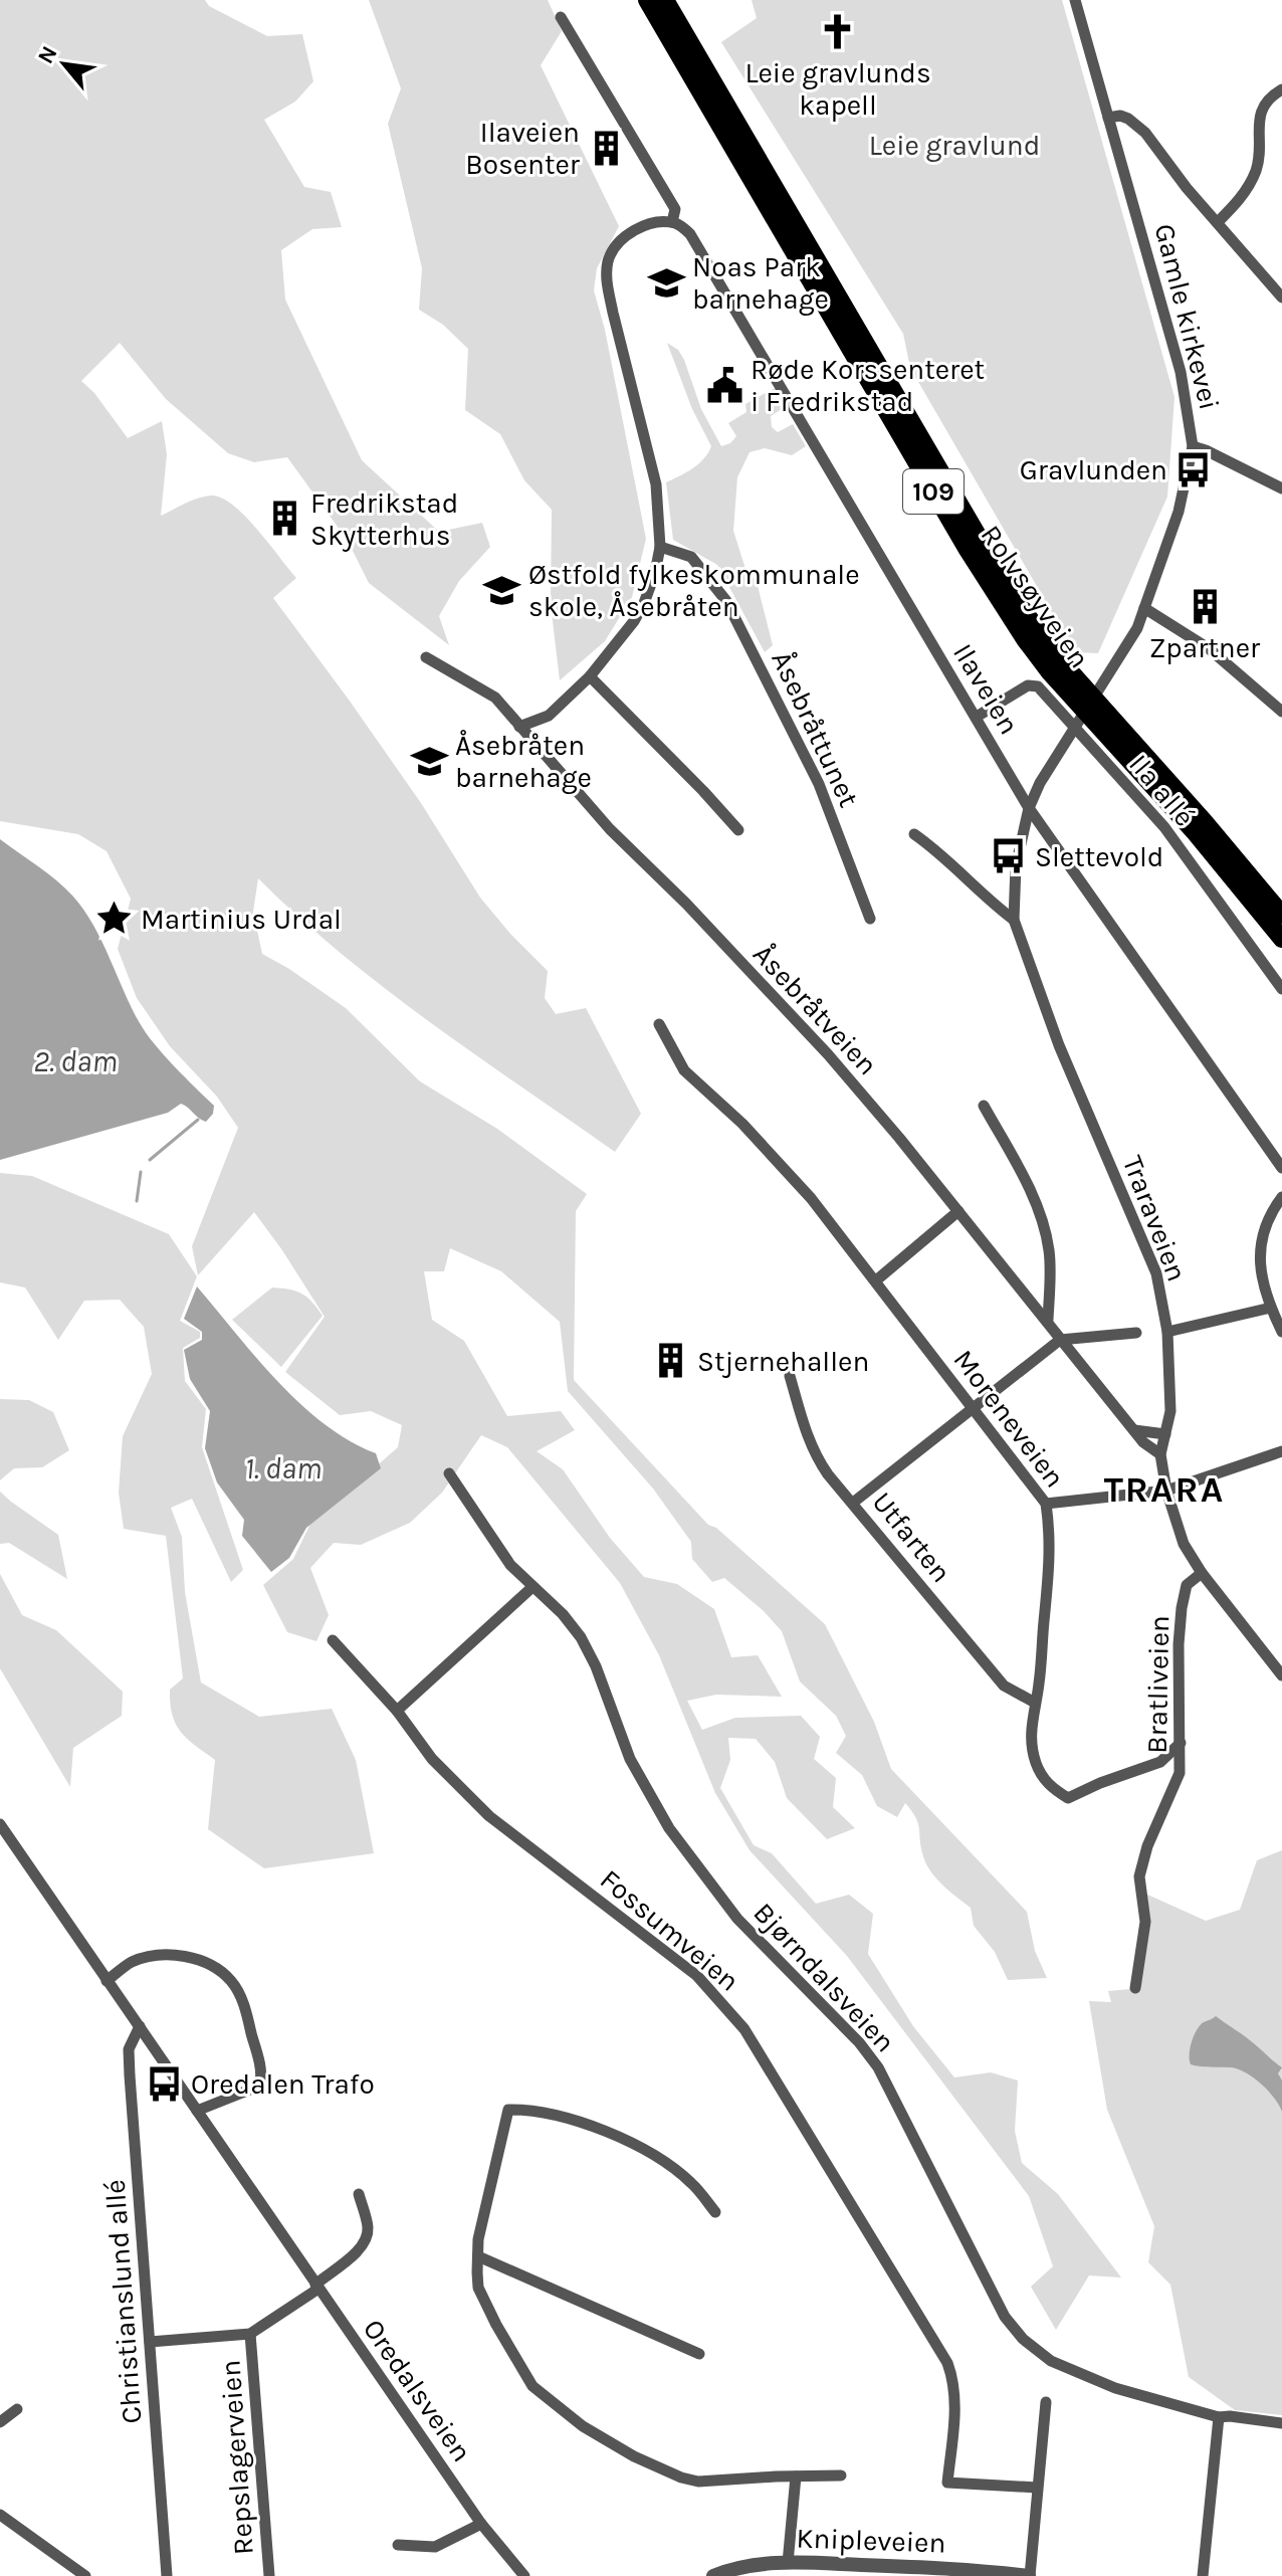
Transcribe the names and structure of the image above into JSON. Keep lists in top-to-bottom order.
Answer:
{
  "streets": {
    "main road": ["109", "Rolvsøyveien"],
    "street": [
      "Gamle kirkevei",
      "Ilaveien",
      "Åsebråttunet",
      "Ila allé",
      "Åsebråtveien",
      "Traraveien",
      "Moreneveien",
      "Utfarten",
      "Bratliveien",
      "Fossumveien",
      "Bjørndalsveien",
      "Christianslund allé",
      "Oredalsveien",
      "Repslagerveien",
      "Knipleveien"
    ]
  },
  "crossings": [
    ["Gamle kirkevei", "Ilaveien"],
    ["Gamle kirkevei", "Traraveien"],
    ["Ilaveien", "Ila allé"],
    ["Ilaveien", "Traraveien"],
    ["Åsebråtveien", "Traraveien"],
    ["Traraveien", "Bratliveien"],
    ["Moreneveien", "Utfarten"],
    ["Moreneveien", "Bratliveien"],
    ["Christianslund allé", "Oredalsveien"],
    ["Christianslund allé", "Repslagerveien"],
    ["Oredalsveien", "Repslagerveien"]
  ],
  "districts": ["TRARA"],
  "water": ["2. dam", "1. dam"],
  "parks": ["Leie gravlund"],
  "places": {
    "church": ["Leie gravlunds kapell"],
    "building": [
      "Ilaveien Bosenter",
      "Fredrikstad Skytterhus",
      "Zpartner",
      "Stjernehallen"
    ],
    "school or university": ["Noas Park barnehage", "Østfold fylkeskommunale skole, Åsebråten", "Åsebråten barnehage"],
    "public building": ["Røde Korssenteret i Fredrikstad"],
    "bus stop": ["Gravlunden", "Slettevold", "Oredalen Trafo"],
    "place": ["Martinius Urdal"]
  },
  "north": "top left"
}
